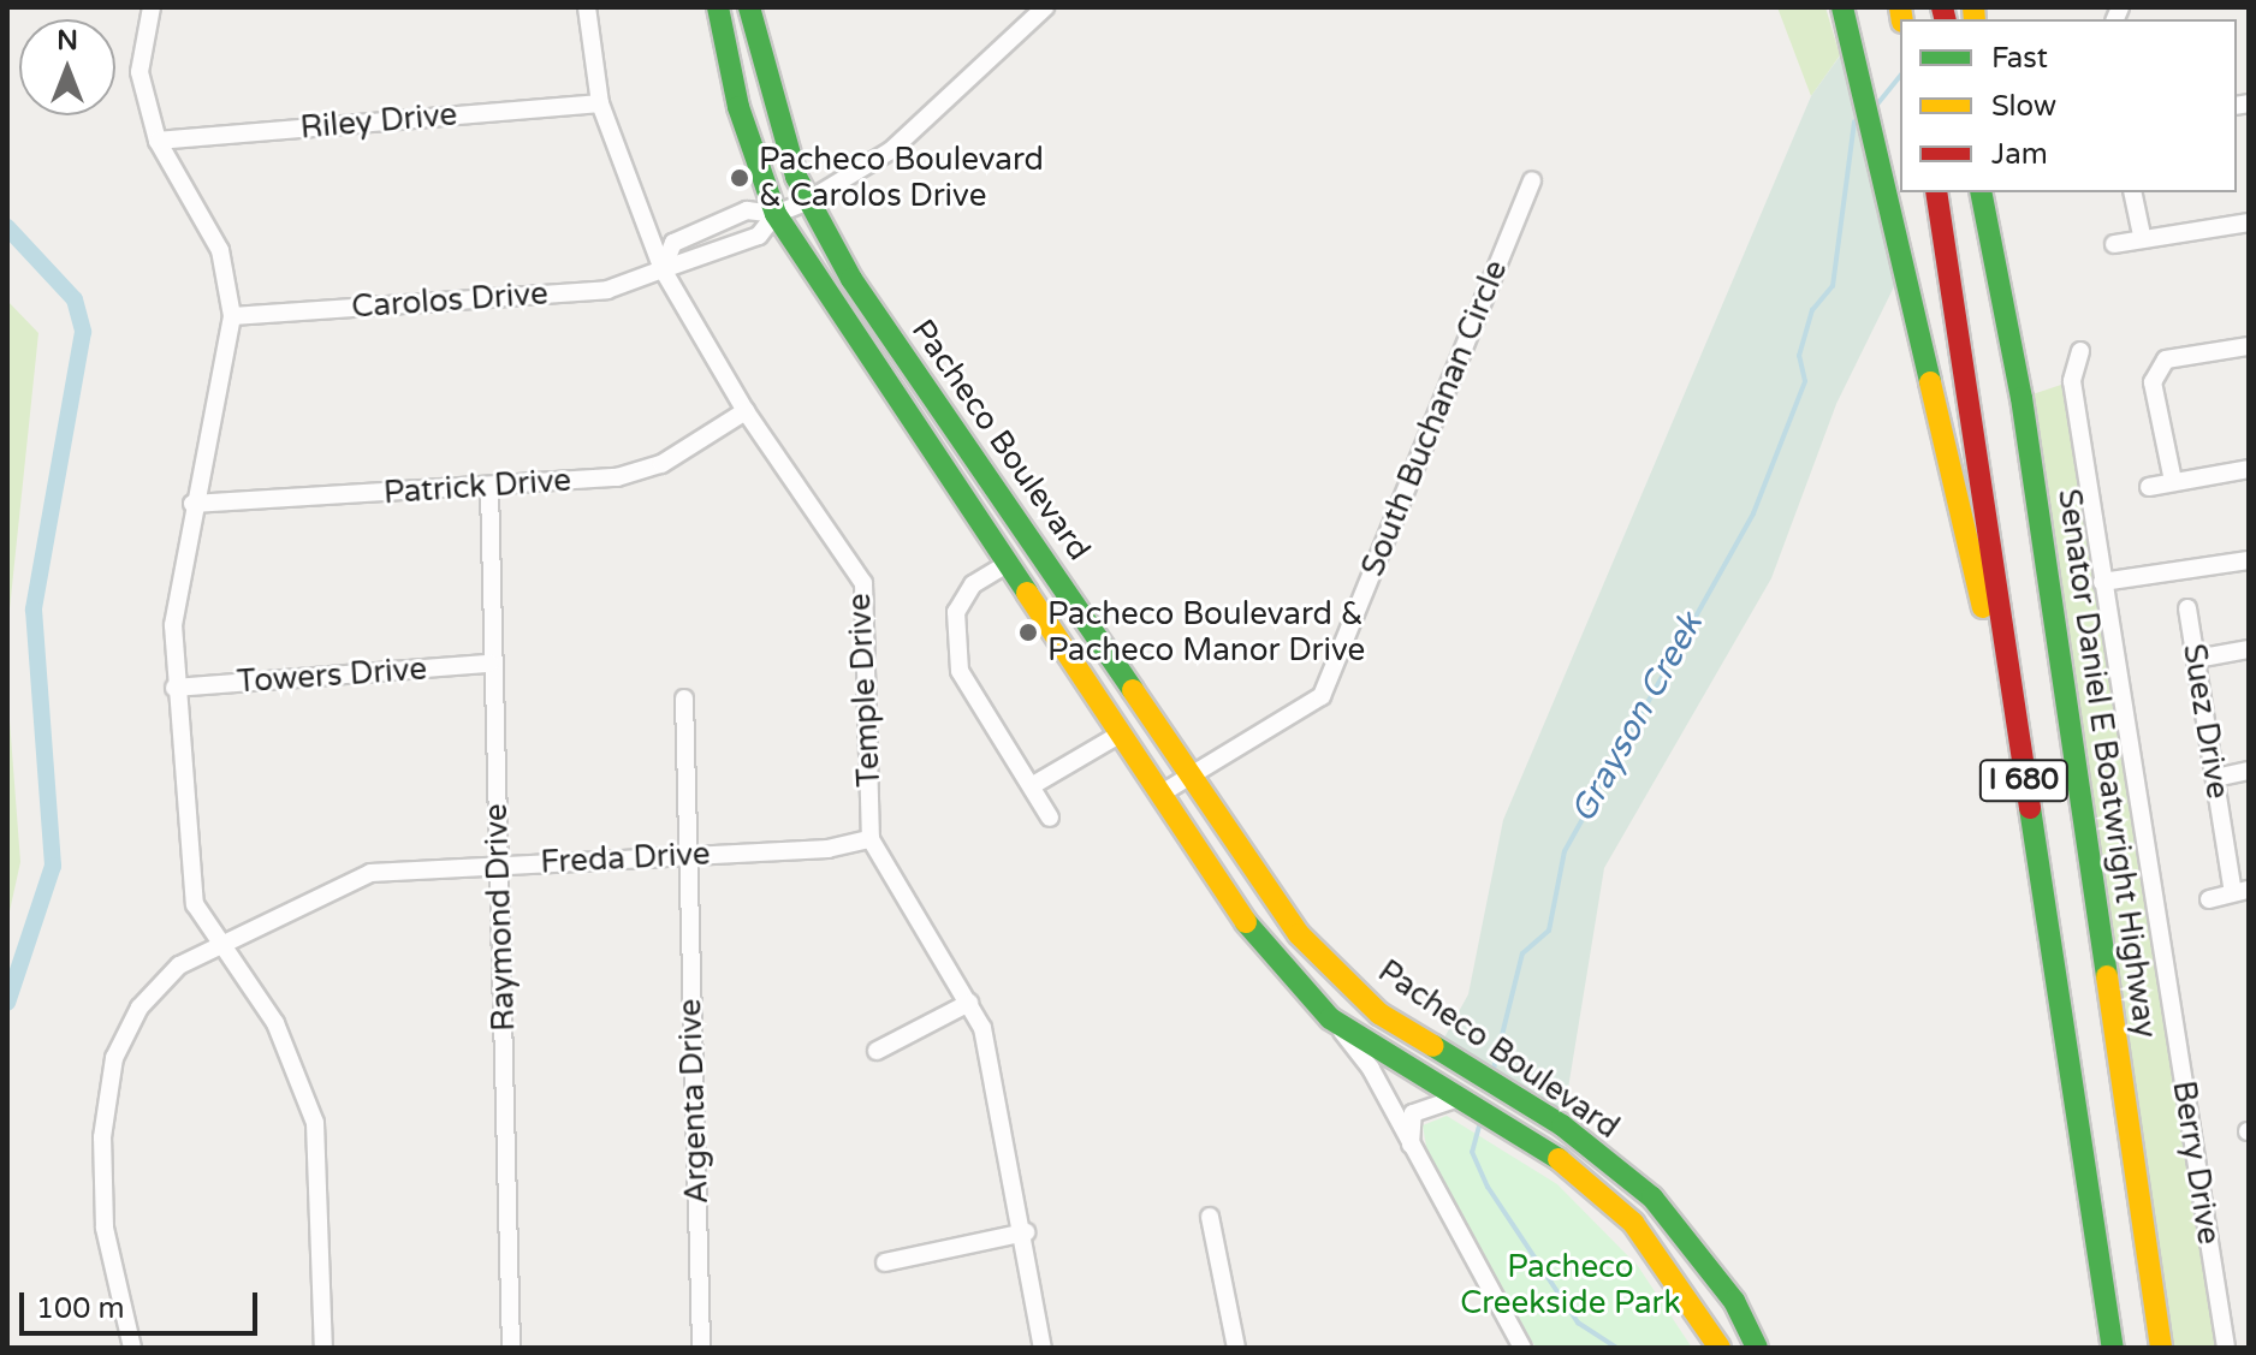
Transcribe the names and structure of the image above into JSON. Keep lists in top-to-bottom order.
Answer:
{
  "streets": {
    "main road": ["Pacheco Boulevard", "Senator Daniel E Boatwright Highway", "I 680"],
    "street": [
      "Riley Drive",
      "Carolos Drive",
      "South Buchanan Circle",
      "Patrick Drive",
      "Towers Drive",
      "Temple Drive",
      "Suez Drive",
      "Freda Drive",
      "Raymond Drive",
      "Argenta Drive",
      "Berry Drive"
    ]
  },
  "crossings": [
    ["Riley Drive", "Temple Drive"],
    ["Carolos Drive", "Pacheco Boulevard"],
    ["Carolos Drive", "Temple Drive"],
    ["South Buchanan Circle", "Pacheco Boulevard"],
    ["Patrick Drive", "Temple Drive"],
    ["Patrick Drive", "Raymond Drive"],
    ["Towers Drive", "Raymond Drive"],
    ["Temple Drive", "Freda Drive"],
    ["Freda Drive", "Raymond Drive"],
    ["Freda Drive", "Argenta Drive"]
  ],
  "water": ["Grayson Creek"],
  "parks": ["Pacheco Creekside Park"],
  "places": ["Pacheco Boulevard & Carolos Drive", "Pacheco Boulevard & Pacheco Manor Drive"],
  "legend": ["Fast", "Slow", "Jam"],
  "scale_bar": "100 m",
  "north": "top"
}
